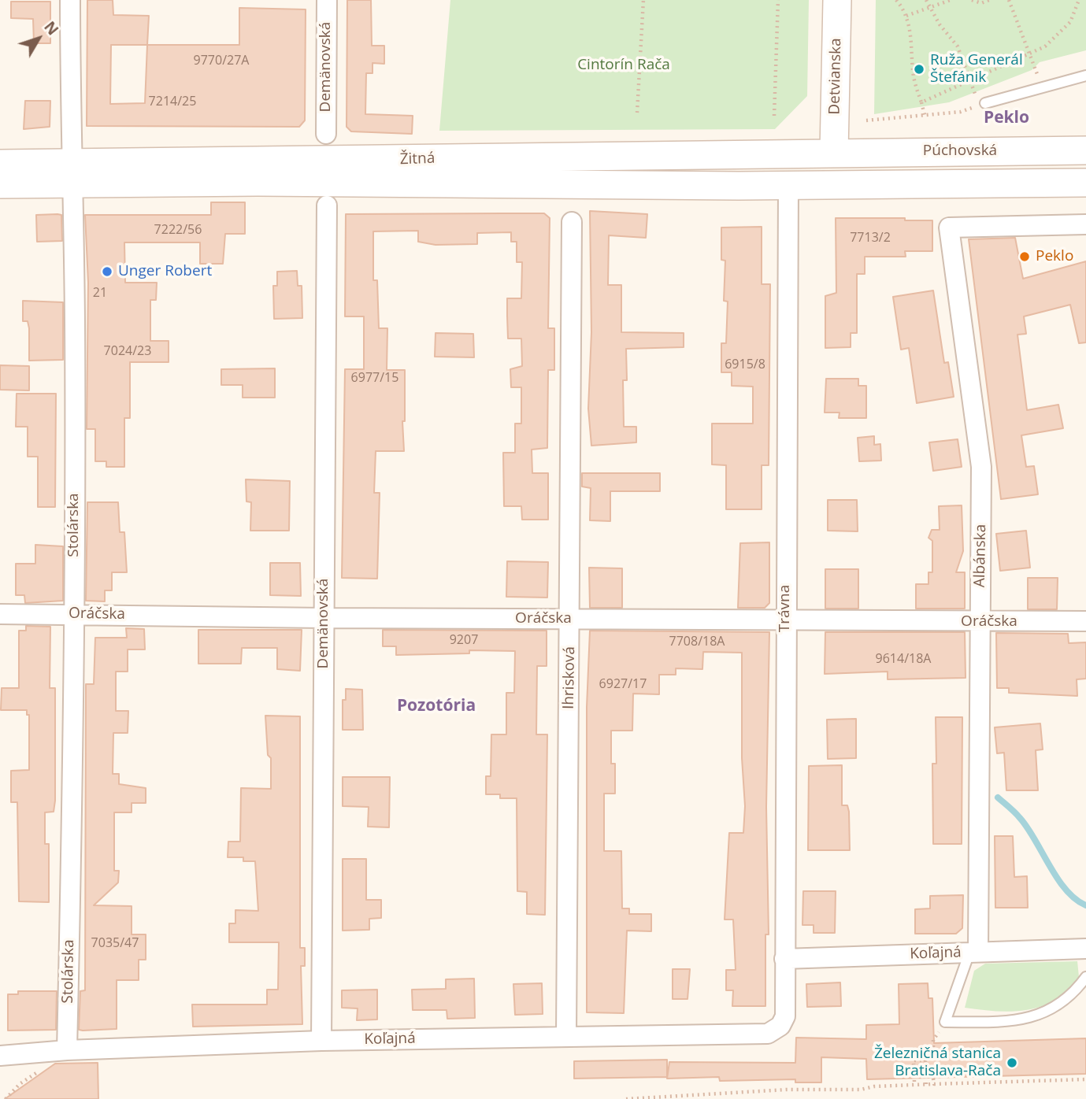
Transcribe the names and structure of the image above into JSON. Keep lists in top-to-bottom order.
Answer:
{
  "streets": {
    "main road": ["Detvianska", "Púchovská", "Žitná"],
    "street": [
      "Demänovská",
      "Stolárska",
      "Albánska",
      "Trávna",
      "Oráčska",
      "Ihrisková",
      "Koľajná"
    ]
  },
  "crossings": [
    ["Demänovská", "Oráčska"],
    ["Demänovská", "Koľajná"],
    ["Detvianska", "Púchovská"],
    ["Detvianska", "Žitná"],
    ["Púchovská", "Žitná"],
    ["Žitná", "Stolárska"],
    ["Žitná", "Trávna"],
    ["Stolárska", "Oráčska"],
    ["Stolárska", "Koľajná"],
    ["Albánska", "Oráčska"],
    ["Albánska", "Koľajná"],
    ["Trávna", "Oráčska"],
    ["Trávna", "Koľajná"],
    ["Oráčska", "Ihrisková"],
    ["Ihrisková", "Koľajná"]
  ],
  "districts": ["Peklo", "Pozotória"],
  "parks": ["Cintorín Rača"],
  "places": [
    "Ruža Generál Štefánik",
    "Peklo",
    "Unger Robert",
    "Železničná stanica Bratislava-Rača"
  ],
  "house_numbers": [
    "9770/27A",
    "7214/25",
    "7222/56",
    "7713/2",
    "21",
    "7024/23",
    "6915/8",
    "6977/15",
    "9207",
    "7708/18A",
    "9614/18A",
    "6927/17",
    "7035/47"
  ],
  "north": "top right"
}
